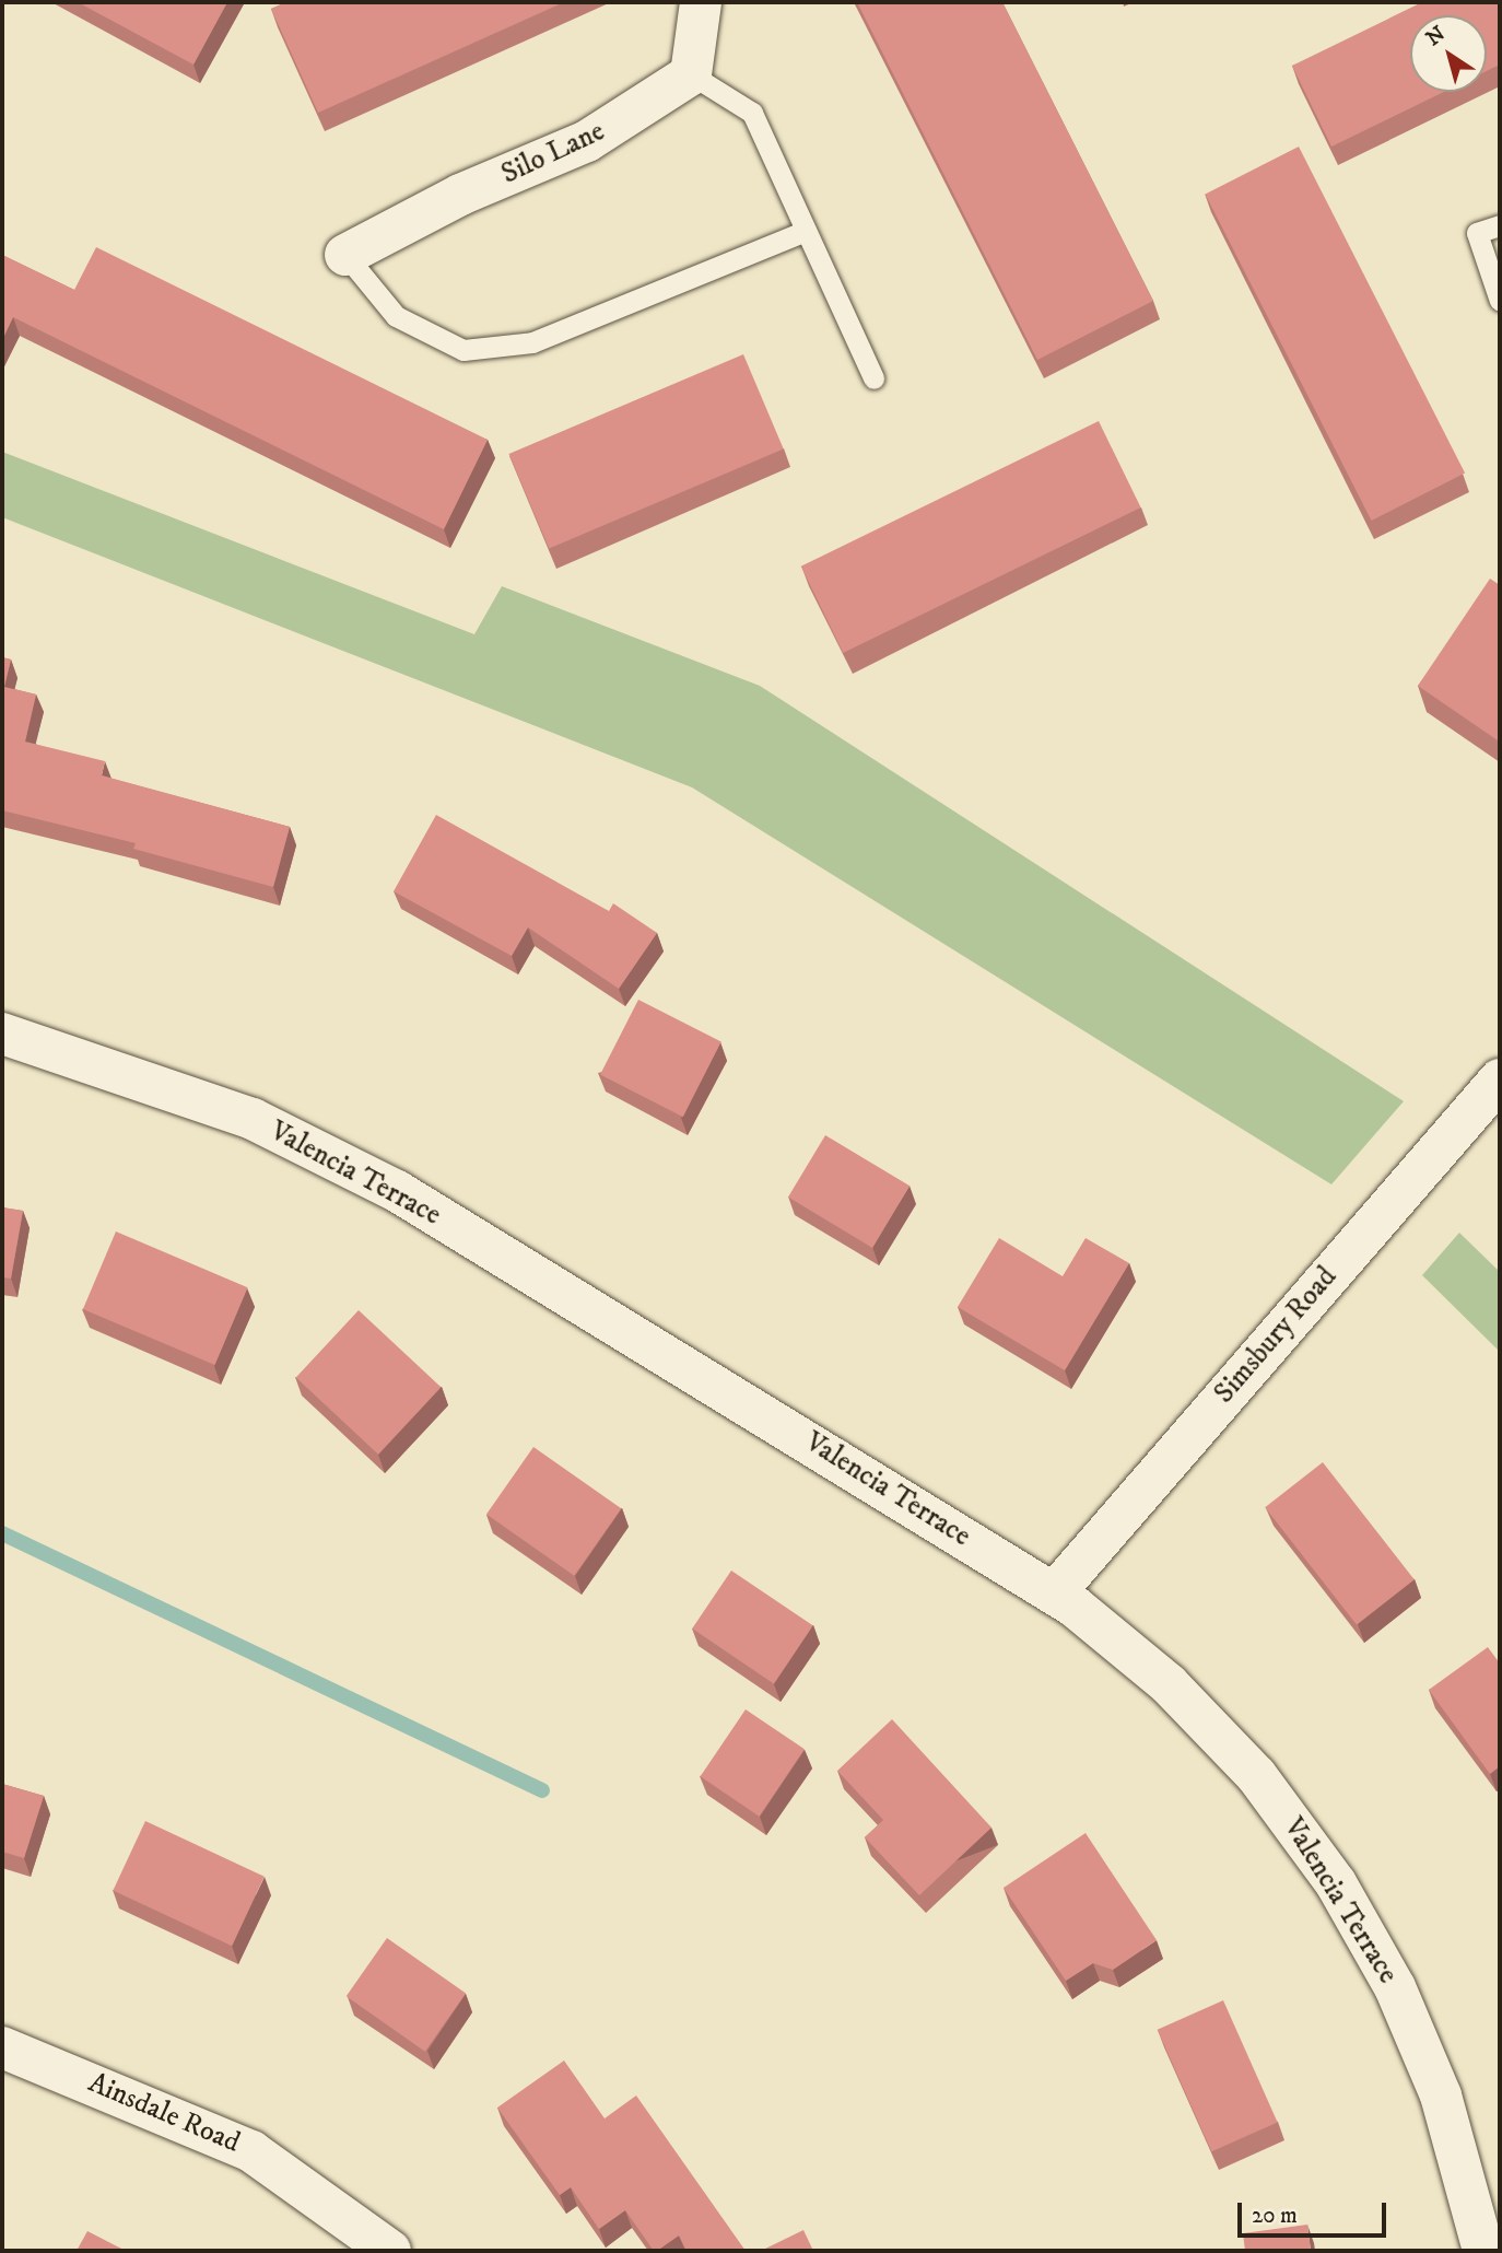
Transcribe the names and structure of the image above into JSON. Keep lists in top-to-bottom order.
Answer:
{
  "streets": {
    "street": [
      "Silo Lane",
      "Valencia Terrace",
      "Simsbury Road",
      "Ainsdale Road"
    ]
  },
  "crossings": [
    ["Valencia Terrace", "Simsbury Road"]
  ],
  "scale_bar": "20 m",
  "north": "top left"
}
